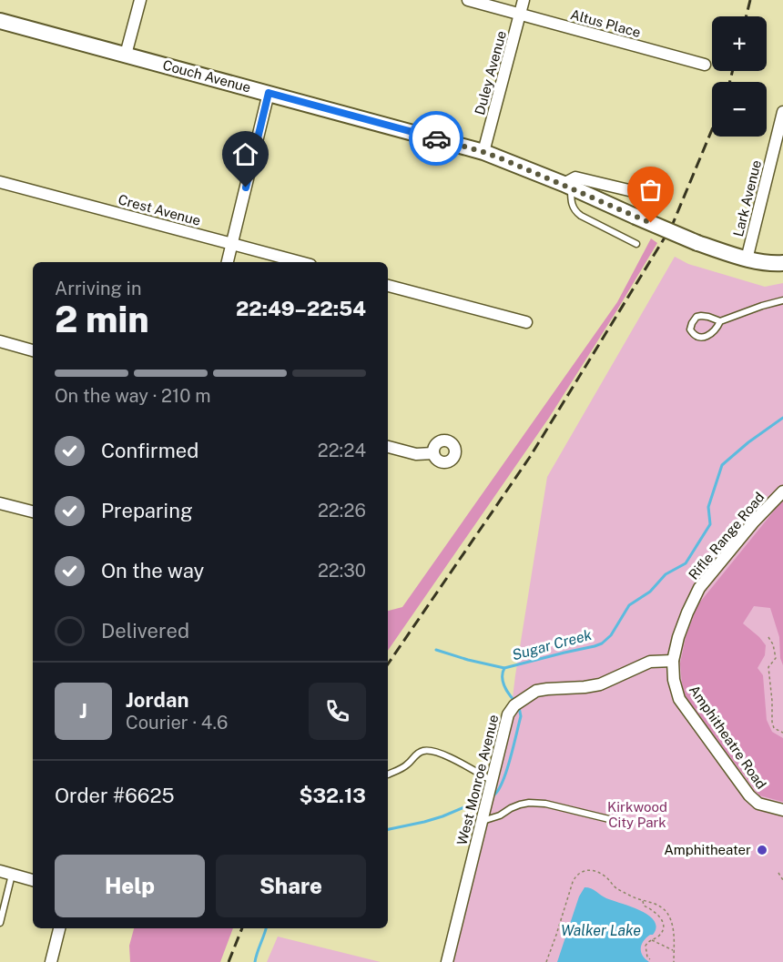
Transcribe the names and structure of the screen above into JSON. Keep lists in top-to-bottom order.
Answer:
{
  "streets": {
    "street": [
      "Altus Place",
      "Duley Avenue",
      "Couch Avenue",
      "Lark Avenue",
      "Crest Avenue",
      "Rifle Range Road",
      "Amphitheatre Road",
      "West Monroe Avenue"
    ]
  },
  "crossings": [
    ["Altus Place", "Duley Avenue"],
    ["Duley Avenue", "Couch Avenue"],
    ["Couch Avenue", "Lark Avenue"],
    ["Rifle Range Road", "Amphitheatre Road"],
    ["Rifle Range Road", "West Monroe Avenue"],
    ["Amphitheatre Road", "West Monroe Avenue"]
  ],
  "water": ["Sugar Creek", "Walker Lake"],
  "parks": ["Kirkwood City Park"],
  "places": ["Amphitheater"],
  "page": {
    "map_buttons": ["+", "−"],
    "heading": ["2 min", "Arriving in", "22:49–22:54"],
    "panel": [
      "Jordan",
      "Courier · 4.6",
      "Order #6625",
      "$32.13"
    ],
    "bar": "On the way · 210 m",
    "list": [
      ["Confirmed", "22:24"],
      ["Preparing", "22:26"],
      ["On the way", "22:30"],
      "Delivered"
    ],
    "round": "J",
    "buttons": ["Help", "Share"]
  }
}
